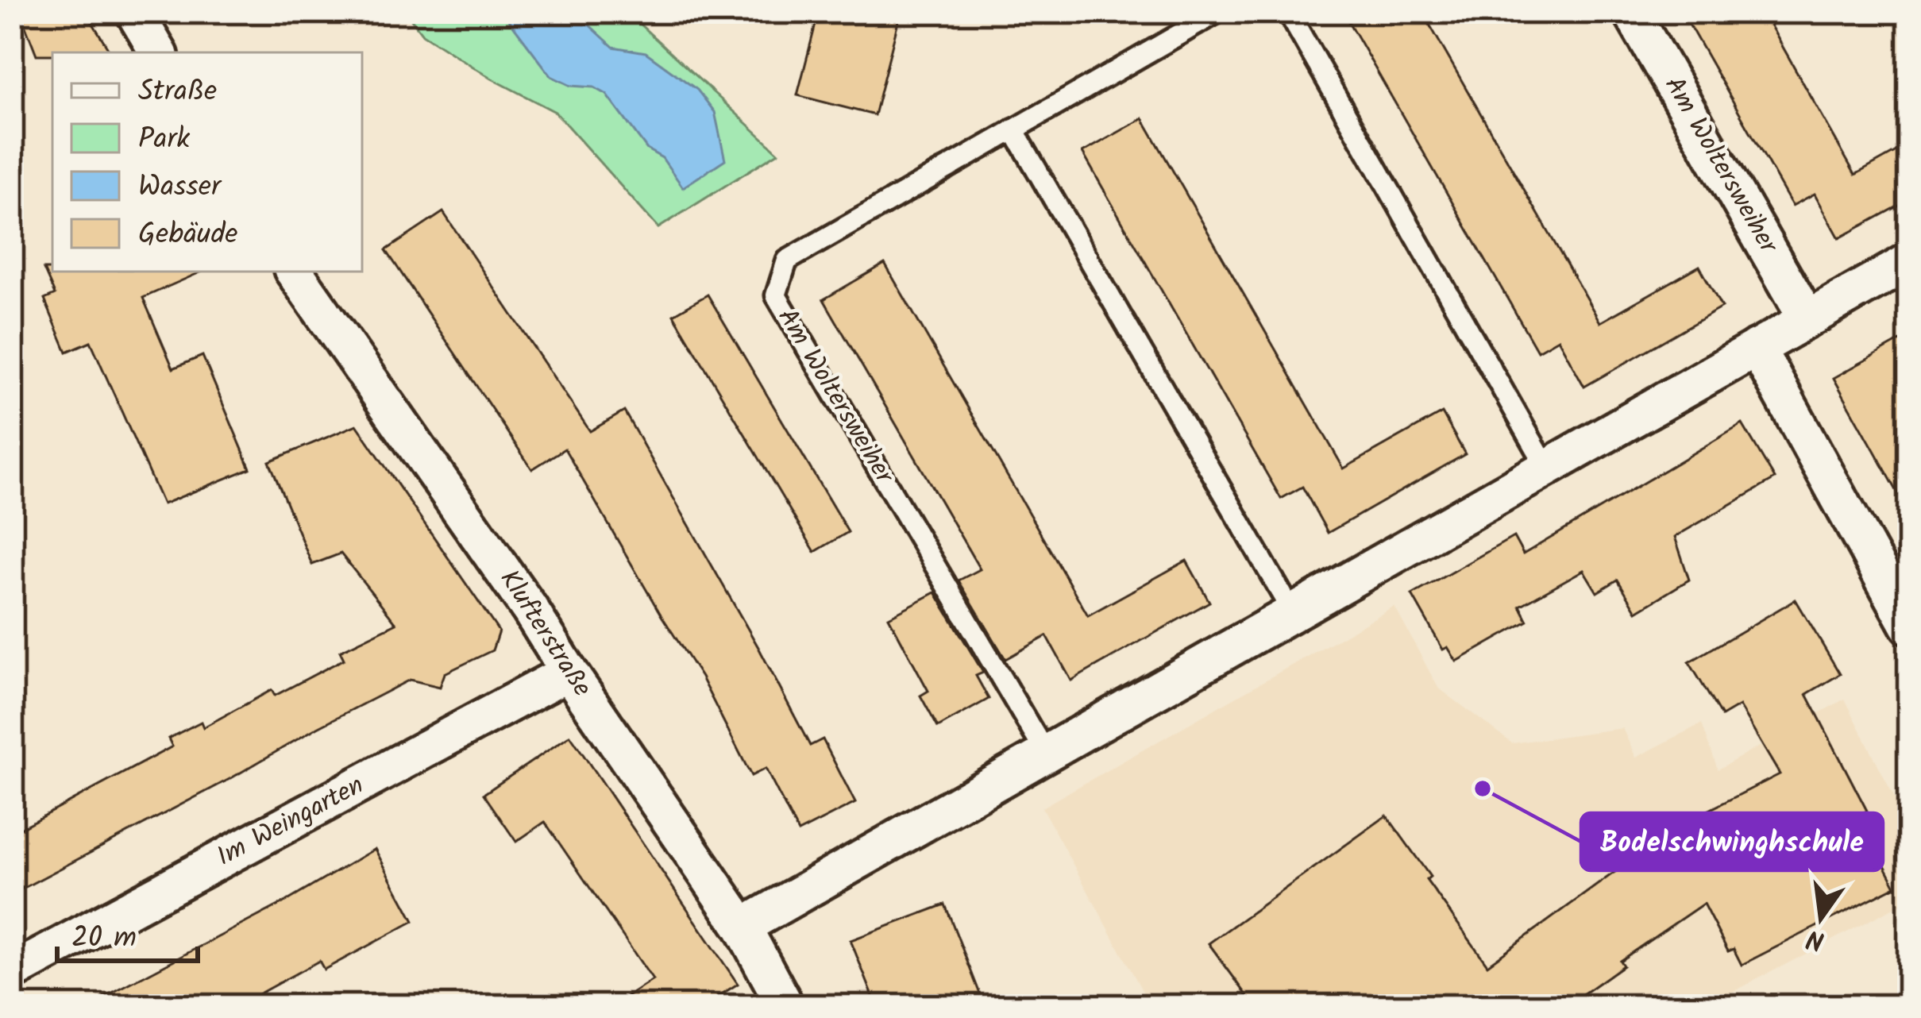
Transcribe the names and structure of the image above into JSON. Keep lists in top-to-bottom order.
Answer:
{
  "streets": {
    "street": ["Am Woltersweiher", "Klufterstraße", "Im Weingarten"]
  },
  "crossings": [
    ["Klufterstraße", "Im Weingarten"]
  ],
  "places": ["Bodelschwinghschule"],
  "legend": [
    "Straße",
    "Park",
    "Wasser",
    "Gebäude"
  ],
  "scale_bar": "20 m",
  "north": "bottom"
}
